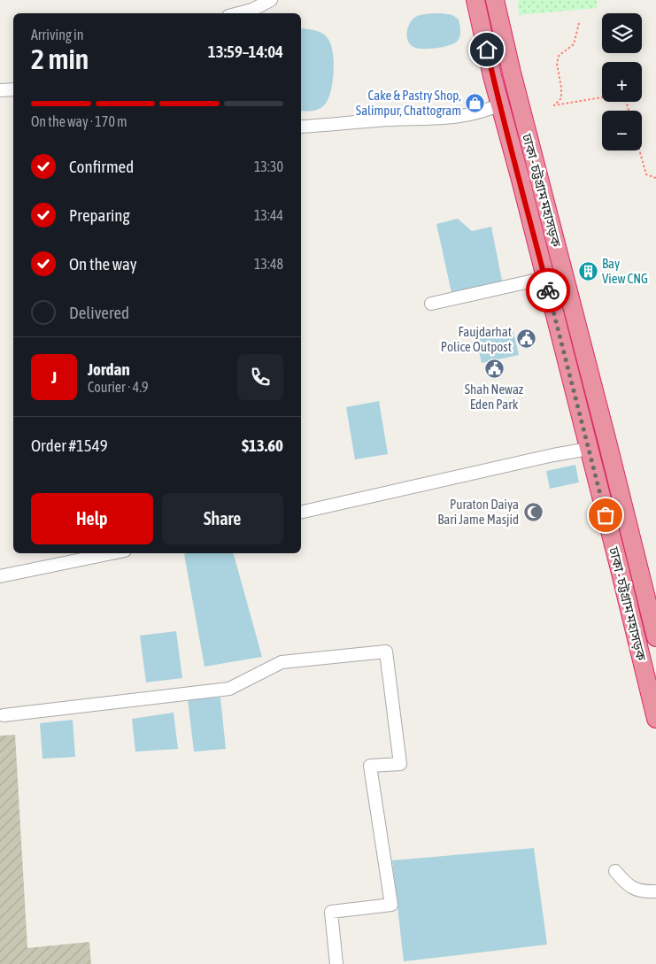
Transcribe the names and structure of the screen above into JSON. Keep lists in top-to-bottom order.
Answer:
{
  "streets": {
    "highway": ["ঢাকা - চট্টগ্রাম মহাসড়ক"]
  },
  "places": {
    "shop": ["Cake & Pastry Shop, Salimpur, Chattogram"],
    "building": ["Bay View CNG"],
    "public building": ["Faujdarhat Police Outpost", "Shah Newaz Eden Park"],
    "mosque": ["Puraton Daiya Bari Jame Masjid"]
  },
  "page": {
    "map_buttons": ["+", "−"],
    "heading": ["2 min", "Arriving in", "13:59–14:04"],
    "panel": [
      "Jordan",
      "Courier · 4.9",
      "Order #1549",
      "$13.60"
    ],
    "bar": "On the way · 170 m",
    "list": [
      ["Confirmed", "13:30"],
      ["Preparing", "13:44"],
      ["On the way", "13:48"],
      "Delivered"
    ],
    "round": "J",
    "buttons": ["Help", "Share"]
  }
}
